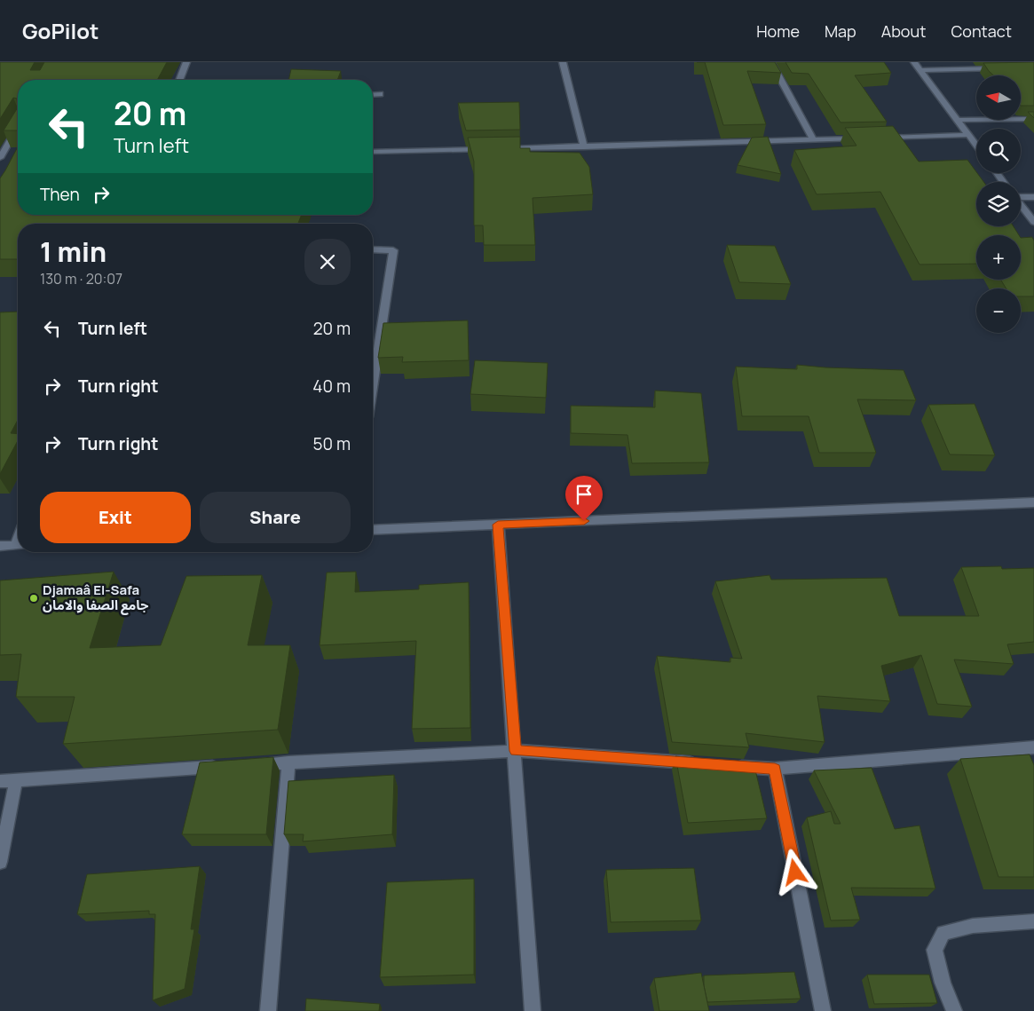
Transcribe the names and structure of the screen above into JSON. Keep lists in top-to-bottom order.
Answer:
{
  "places": ["Djamaâ El-Safa جامع الصفا والامان"],
  "north": "left",
  "page": {
    "header": "GoPilot",
    "nav": [
      "Home",
      "Map",
      "About",
      "Contact"
    ],
    "map_buttons": ["+", "−"],
    "turn": ["20 m", "Turn left"],
    "then": "Then",
    "heading": ["1 min", "130 m · 20:07"],
    "list": [
      {
        "name": "Turn left",
        "value": "20 m"
      },
      {
        "name": "Turn right",
        "value": "40 m"
      },
      {
        "name": "Turn right",
        "value": "50 m"
      }
    ],
    "buttons": ["Exit", "Share"]
  }
}
